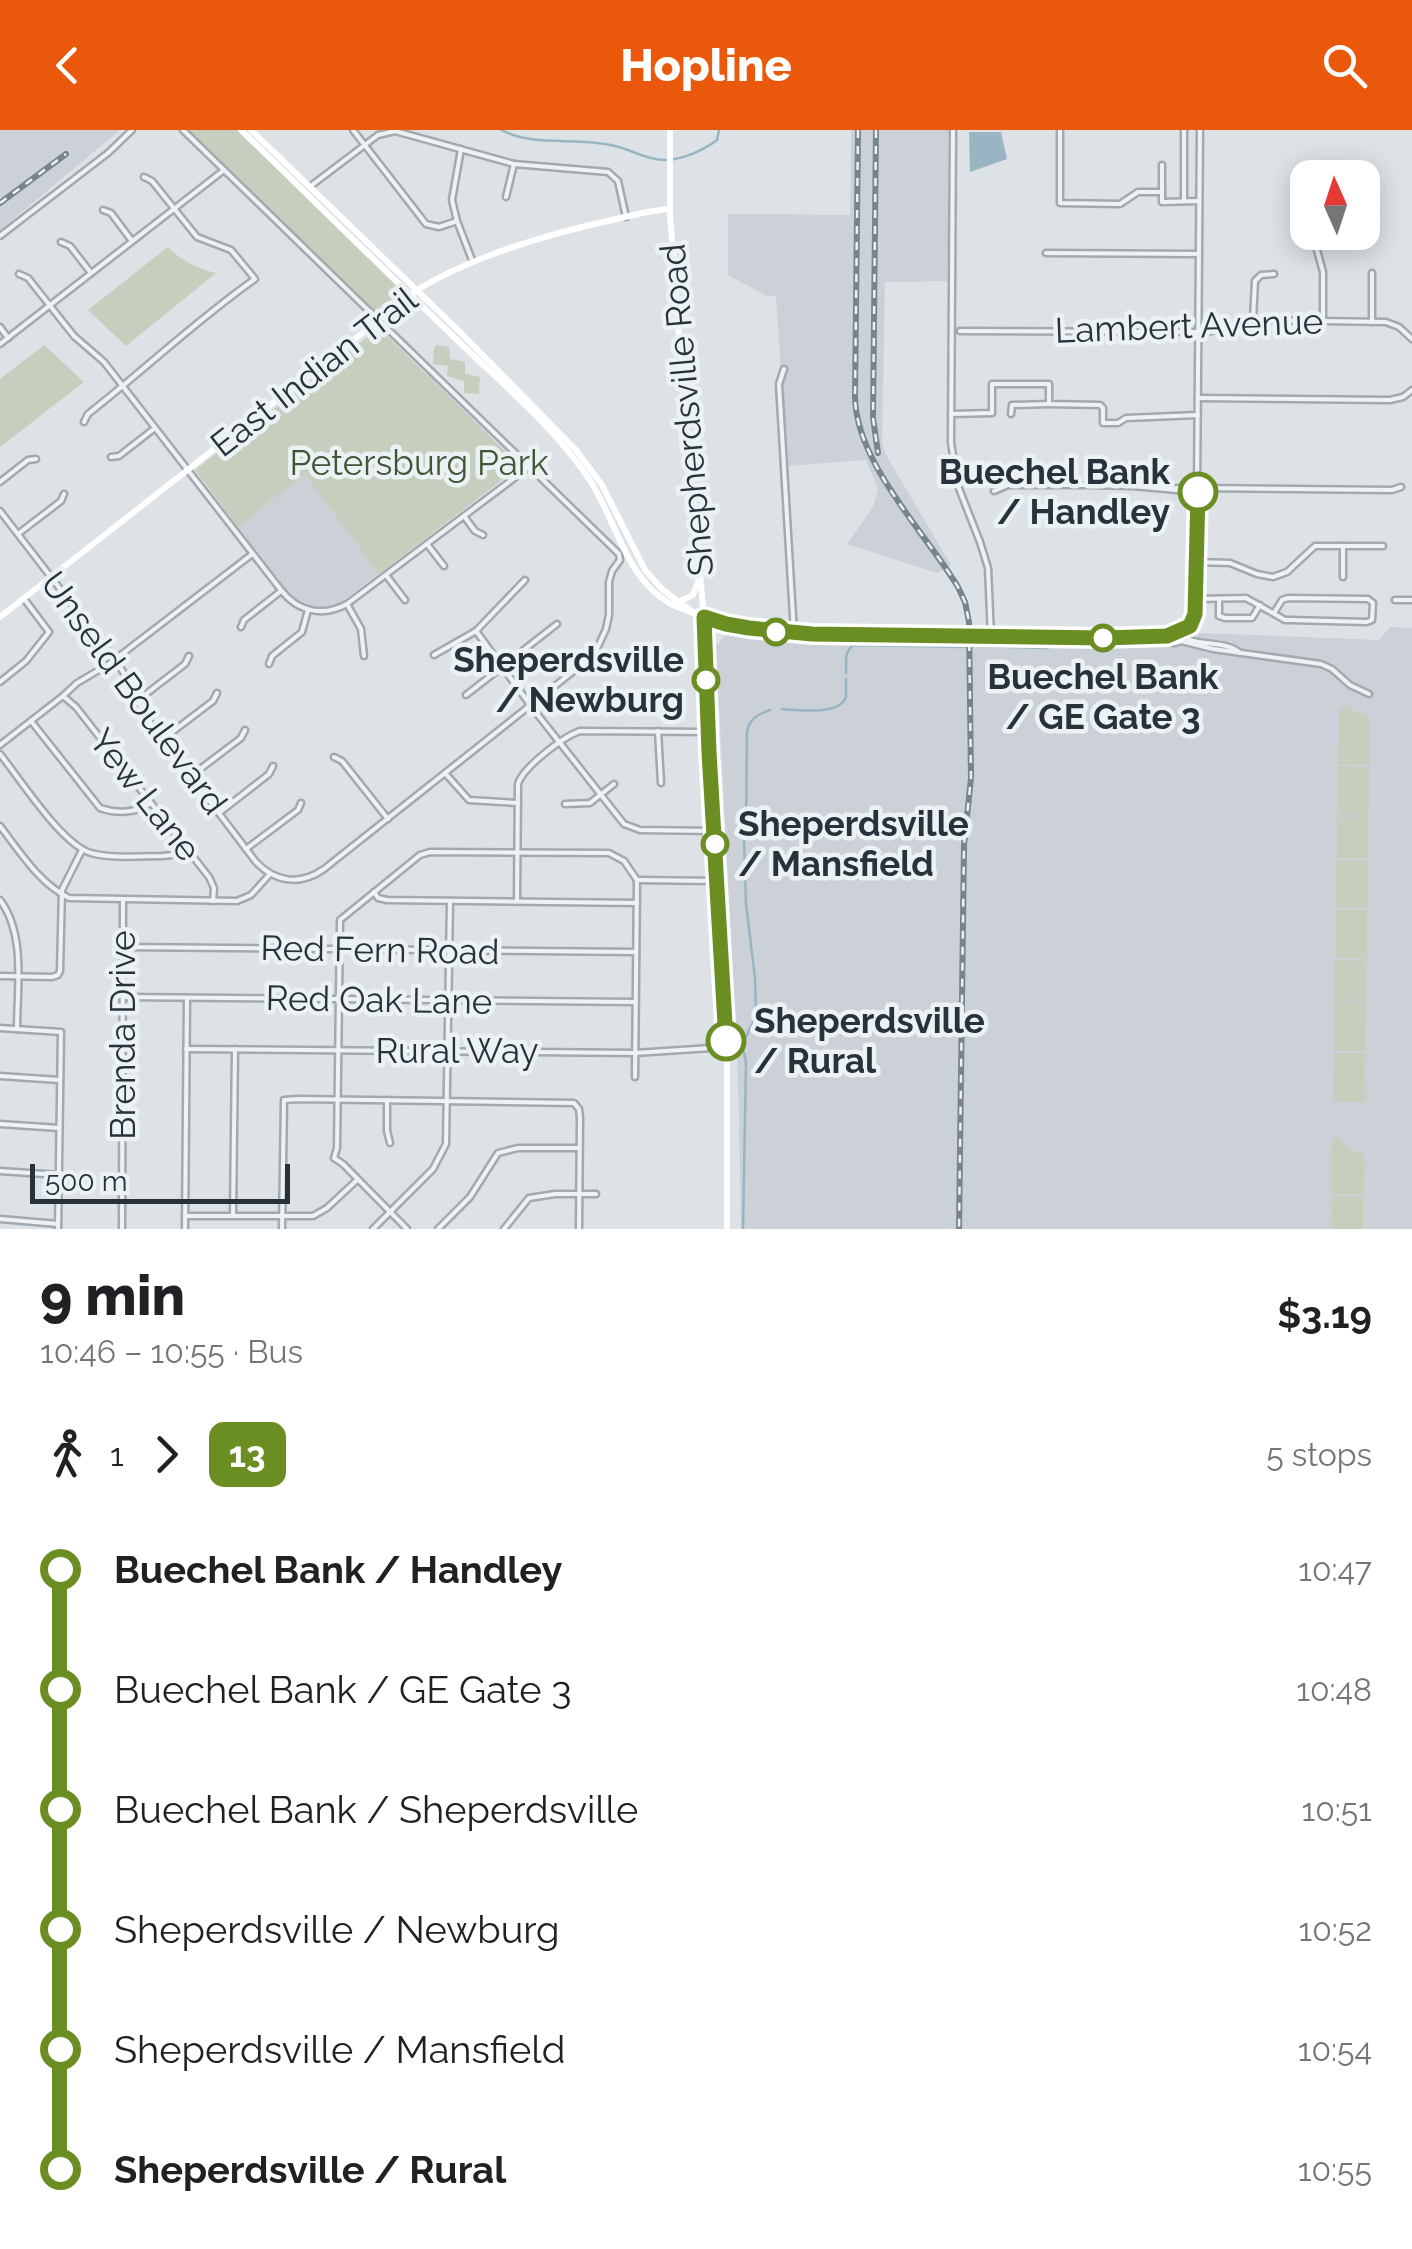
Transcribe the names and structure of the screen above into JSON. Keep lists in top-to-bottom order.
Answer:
{
  "streets": {
    "main road": ["East Indian Trail", "Shepherdsville Road"],
    "street": [
      "Lambert Avenue",
      "Unseld Boulevard",
      "Yew Lane",
      "Red Fern Road",
      "Red Oak Lane",
      "Brenda Drive",
      "Rural Way"
    ]
  },
  "crossings": [
    ["East Indian Trail", "Shepherdsville Road"],
    ["East Indian Trail", "Unseld Boulevard"],
    ["Shepherdsville Road", "Rural Way"],
    ["Red Fern Road", "Brenda Drive"],
    ["Red Oak Lane", "Brenda Drive"]
  ],
  "parks": ["Petersburg Park"],
  "places": [
    "Buechel Bank / Handley",
    "Buechel Bank / GE Gate 3",
    "Sheperdsville / Newburg",
    "Sheperdsville / Mansfield",
    "Sheperdsville / Rural"
  ],
  "lines": ["bus line 13"],
  "scale_bar": "500 m",
  "north": "top",
  "page": {
    "header": "Hopline",
    "scale": "500 m",
    "heading": ["9 min", "10:46 – 10:55 · Bus", "$3.19"],
    "legs": ["1", "13", "5 stops"],
    "list": [
      {
        "name": "Buechel Bank / Handley",
        "value": "10:47"
      },
      {
        "name": "Buechel Bank / GE Gate 3",
        "value": "10:48"
      },
      {
        "name": "Buechel Bank / Sheperdsville",
        "value": "10:51"
      },
      {
        "name": "Sheperdsville / Newburg",
        "value": "10:52"
      },
      {
        "name": "Sheperdsville / Mansfield",
        "value": "10:54"
      },
      {
        "name": "Sheperdsville / Rural",
        "value": "10:55"
      }
    ]
  }
}
